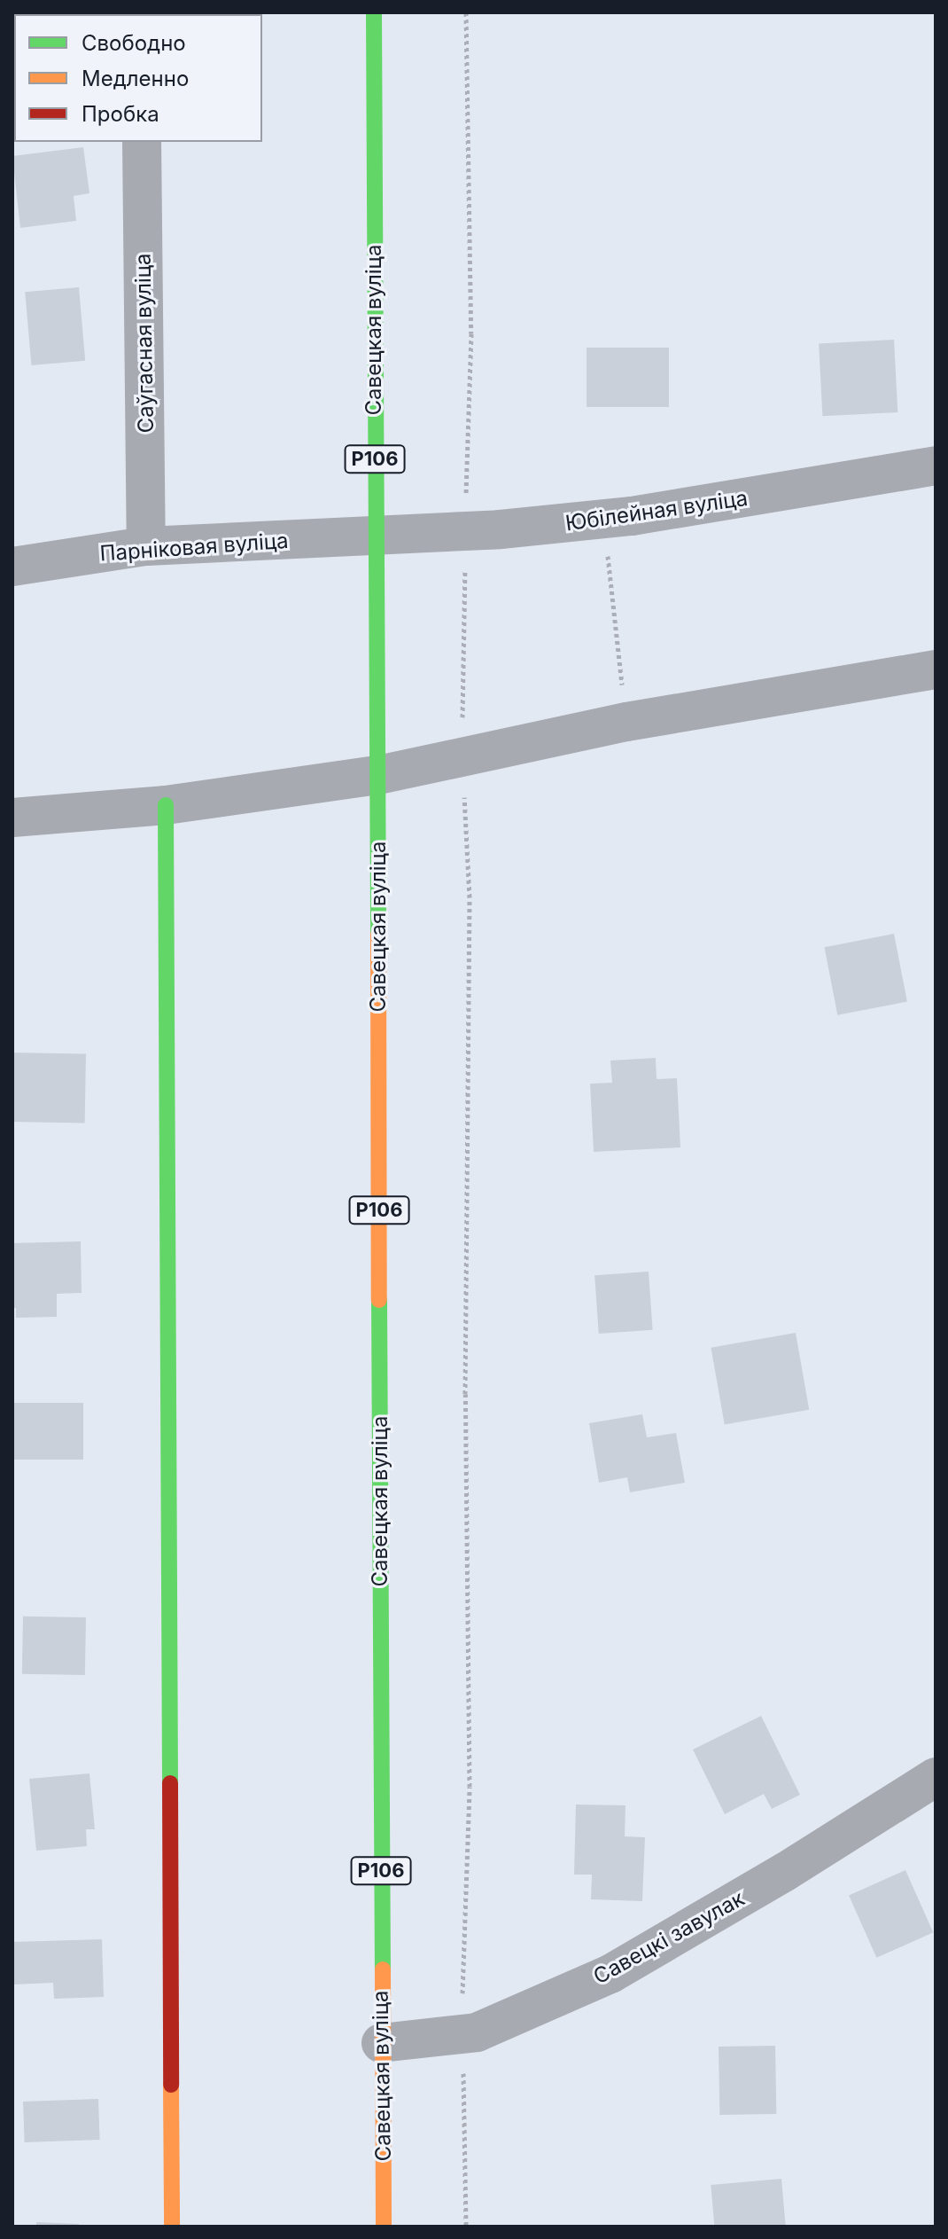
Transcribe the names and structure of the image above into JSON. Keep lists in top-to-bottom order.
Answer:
{
  "streets": {
    "main road": ["Савецкая вуліца", "Р106"],
    "street": [
      "Саўгасная вуліца",
      "Юбілейная вуліца",
      "Парніковая вуліца",
      "Савецкі завулак"
    ]
  },
  "crossings": [
    ["Савецкая вуліца", "Юбілейная вуліца"],
    ["Савецкая вуліца", "Парніковая вуліца"],
    ["Савецкая вуліца", "Савецкі завулак"],
    ["Саўгасная вуліца", "Парніковая вуліца"],
    ["Юбілейная вуліца", "Парніковая вуліца"]
  ],
  "legend": ["Свободно", "Медленно", "Пробка"]
}
